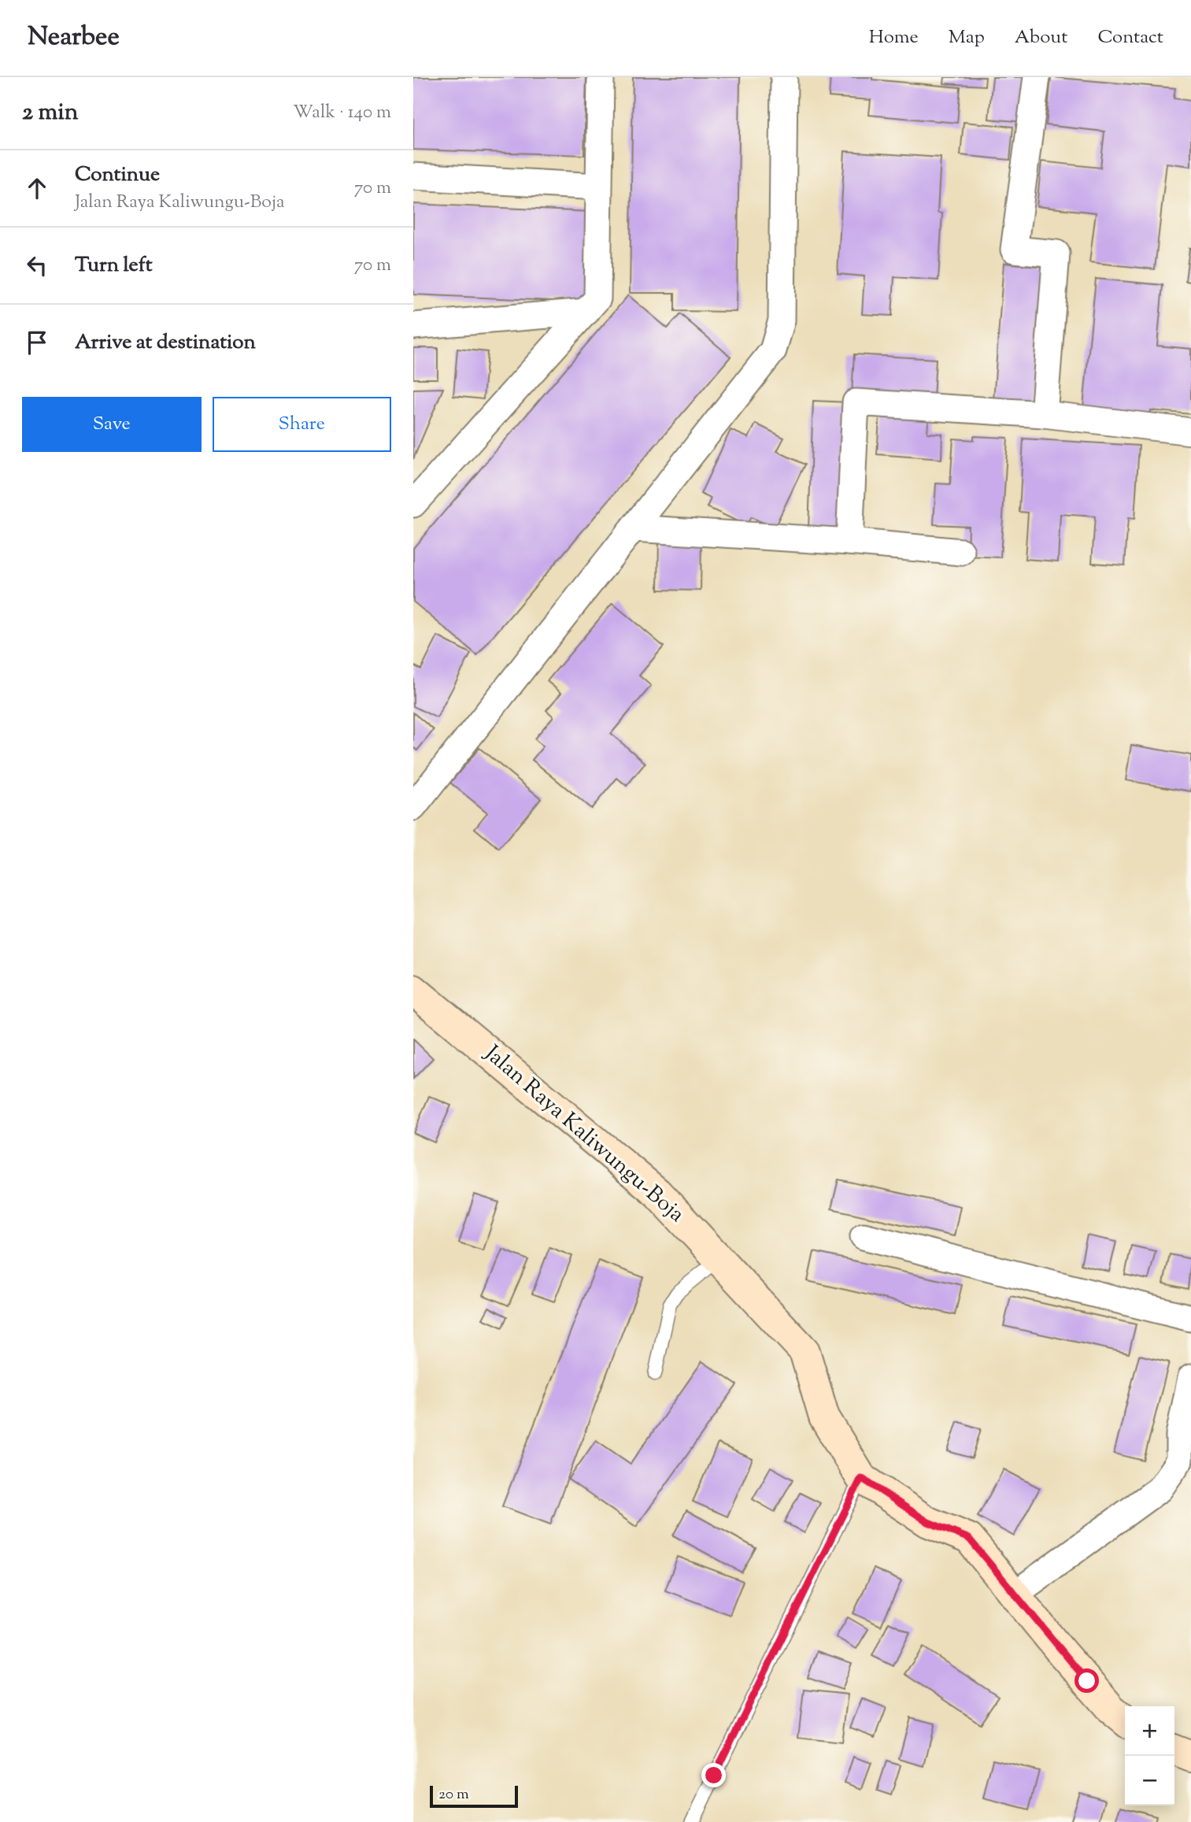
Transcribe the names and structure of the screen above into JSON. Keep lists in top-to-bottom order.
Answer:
{
  "streets": {
    "main road": ["Jalan Raya Kaliwungu-Boja"]
  },
  "scale_bar": "20 m",
  "page": {
    "header": "Nearbee",
    "nav": [
      "Home",
      "Map",
      "About",
      "Contact"
    ],
    "heading": ["2 min", "Walk · 140 m"],
    "list": [
      ["Continue", "Jalan Raya Kaliwungu-Boja", "70 m"],
      ["Turn left", "70 m"],
      "Arrive at destination"
    ],
    "buttons": ["Save", "Share"],
    "map_buttons": ["+", "−"],
    "scale": "20 m"
  }
}
